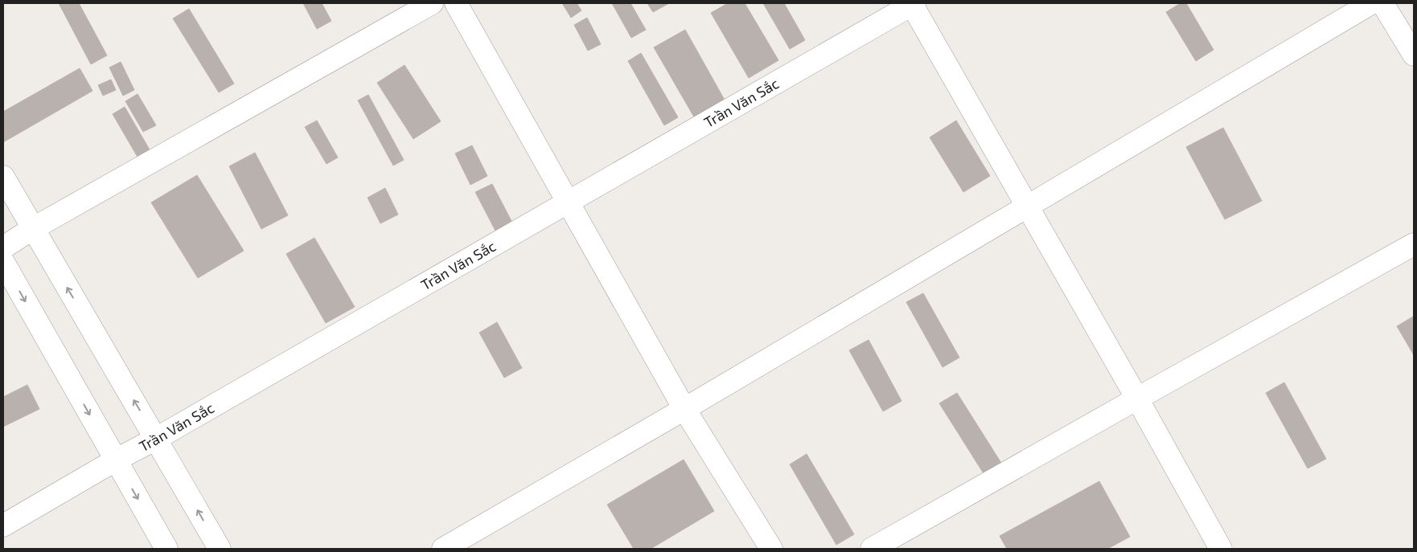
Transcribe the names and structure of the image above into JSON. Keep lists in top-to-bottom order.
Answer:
{
  "streets": {
    "street": ["Trần Văn Sắc"]
  }
}
